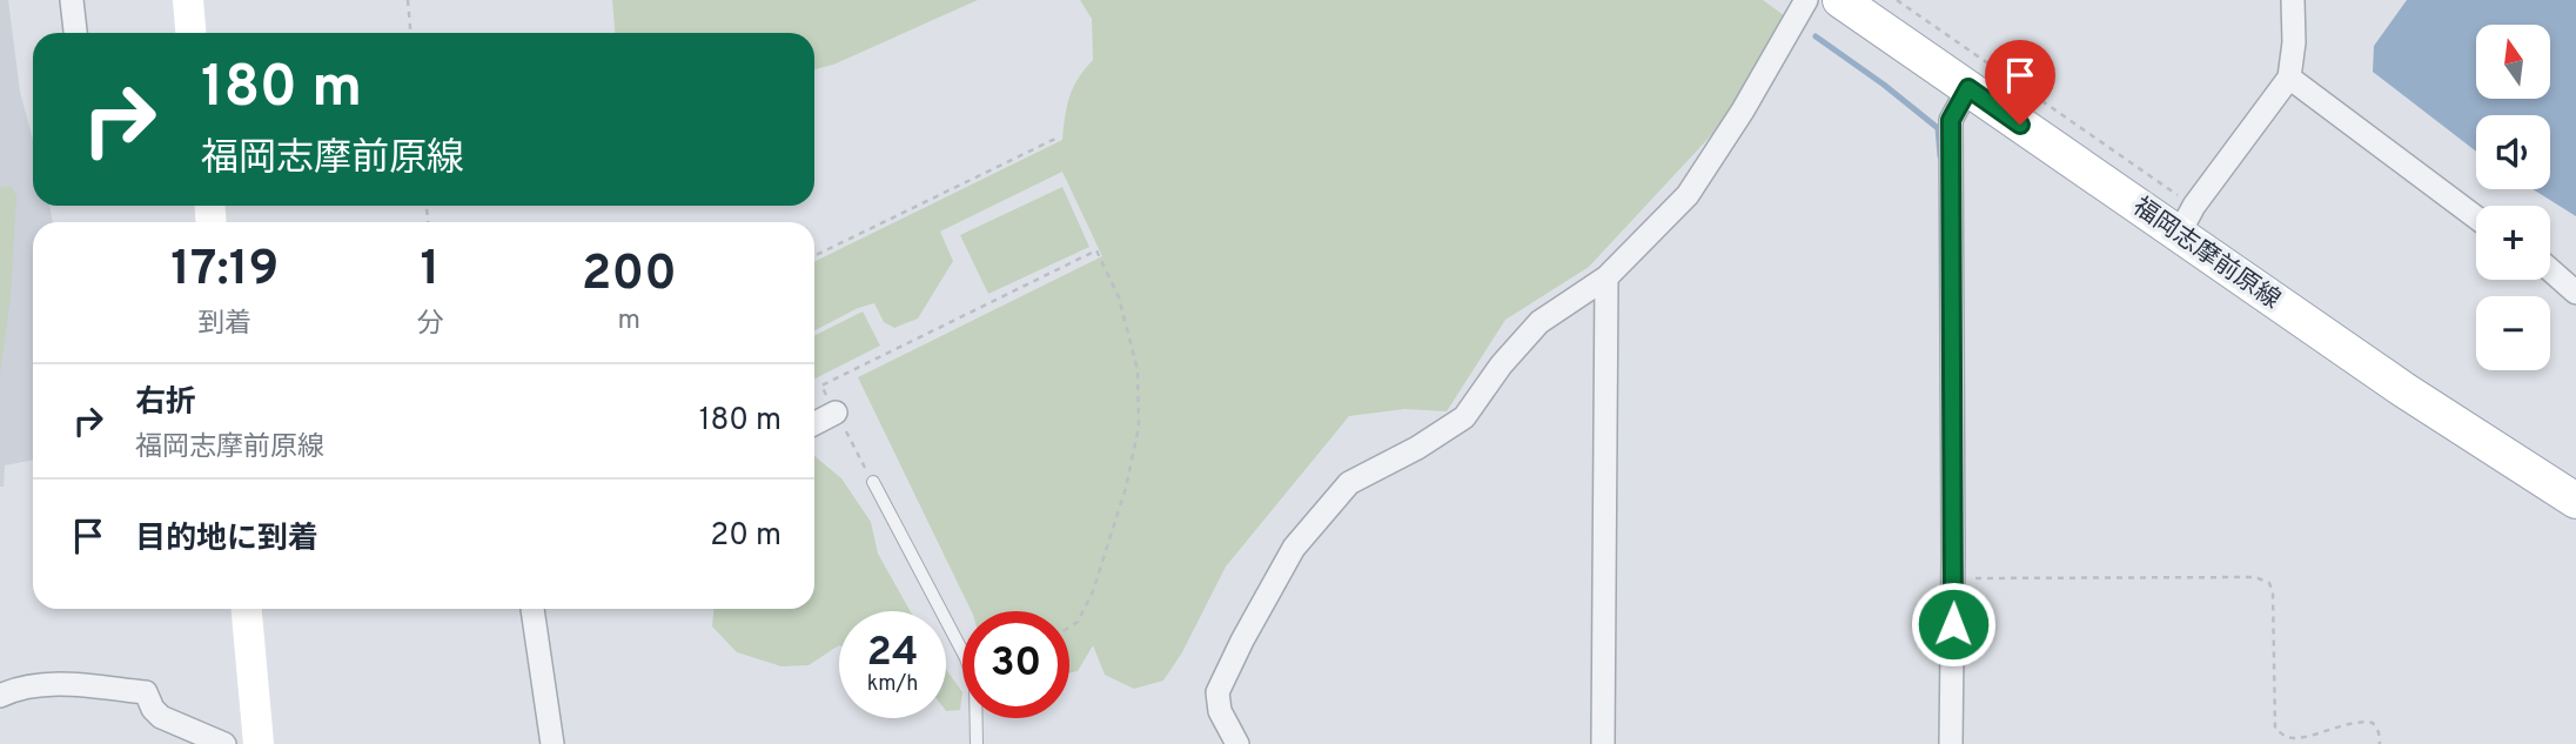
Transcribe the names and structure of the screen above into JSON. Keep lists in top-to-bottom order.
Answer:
{
  "streets": {
    "main road": ["福岡志摩前原線"]
  },
  "north": "top",
  "page": {
    "map_buttons": ["+", "−"],
    "turn": ["180 m", "福岡志摩前原線"],
    "eta": [
      "17:19",
      "到着",
      "1",
      "分",
      "200",
      "m"
    ],
    "list": [
      {
        "name": "右折",
        "note": "福岡志摩前原線",
        "value": "180 m"
      },
      {
        "name": "目的地に到着",
        "value": "20 m"
      }
    ],
    "speed": "24 km/h",
    "limit": "30"
  }
}
